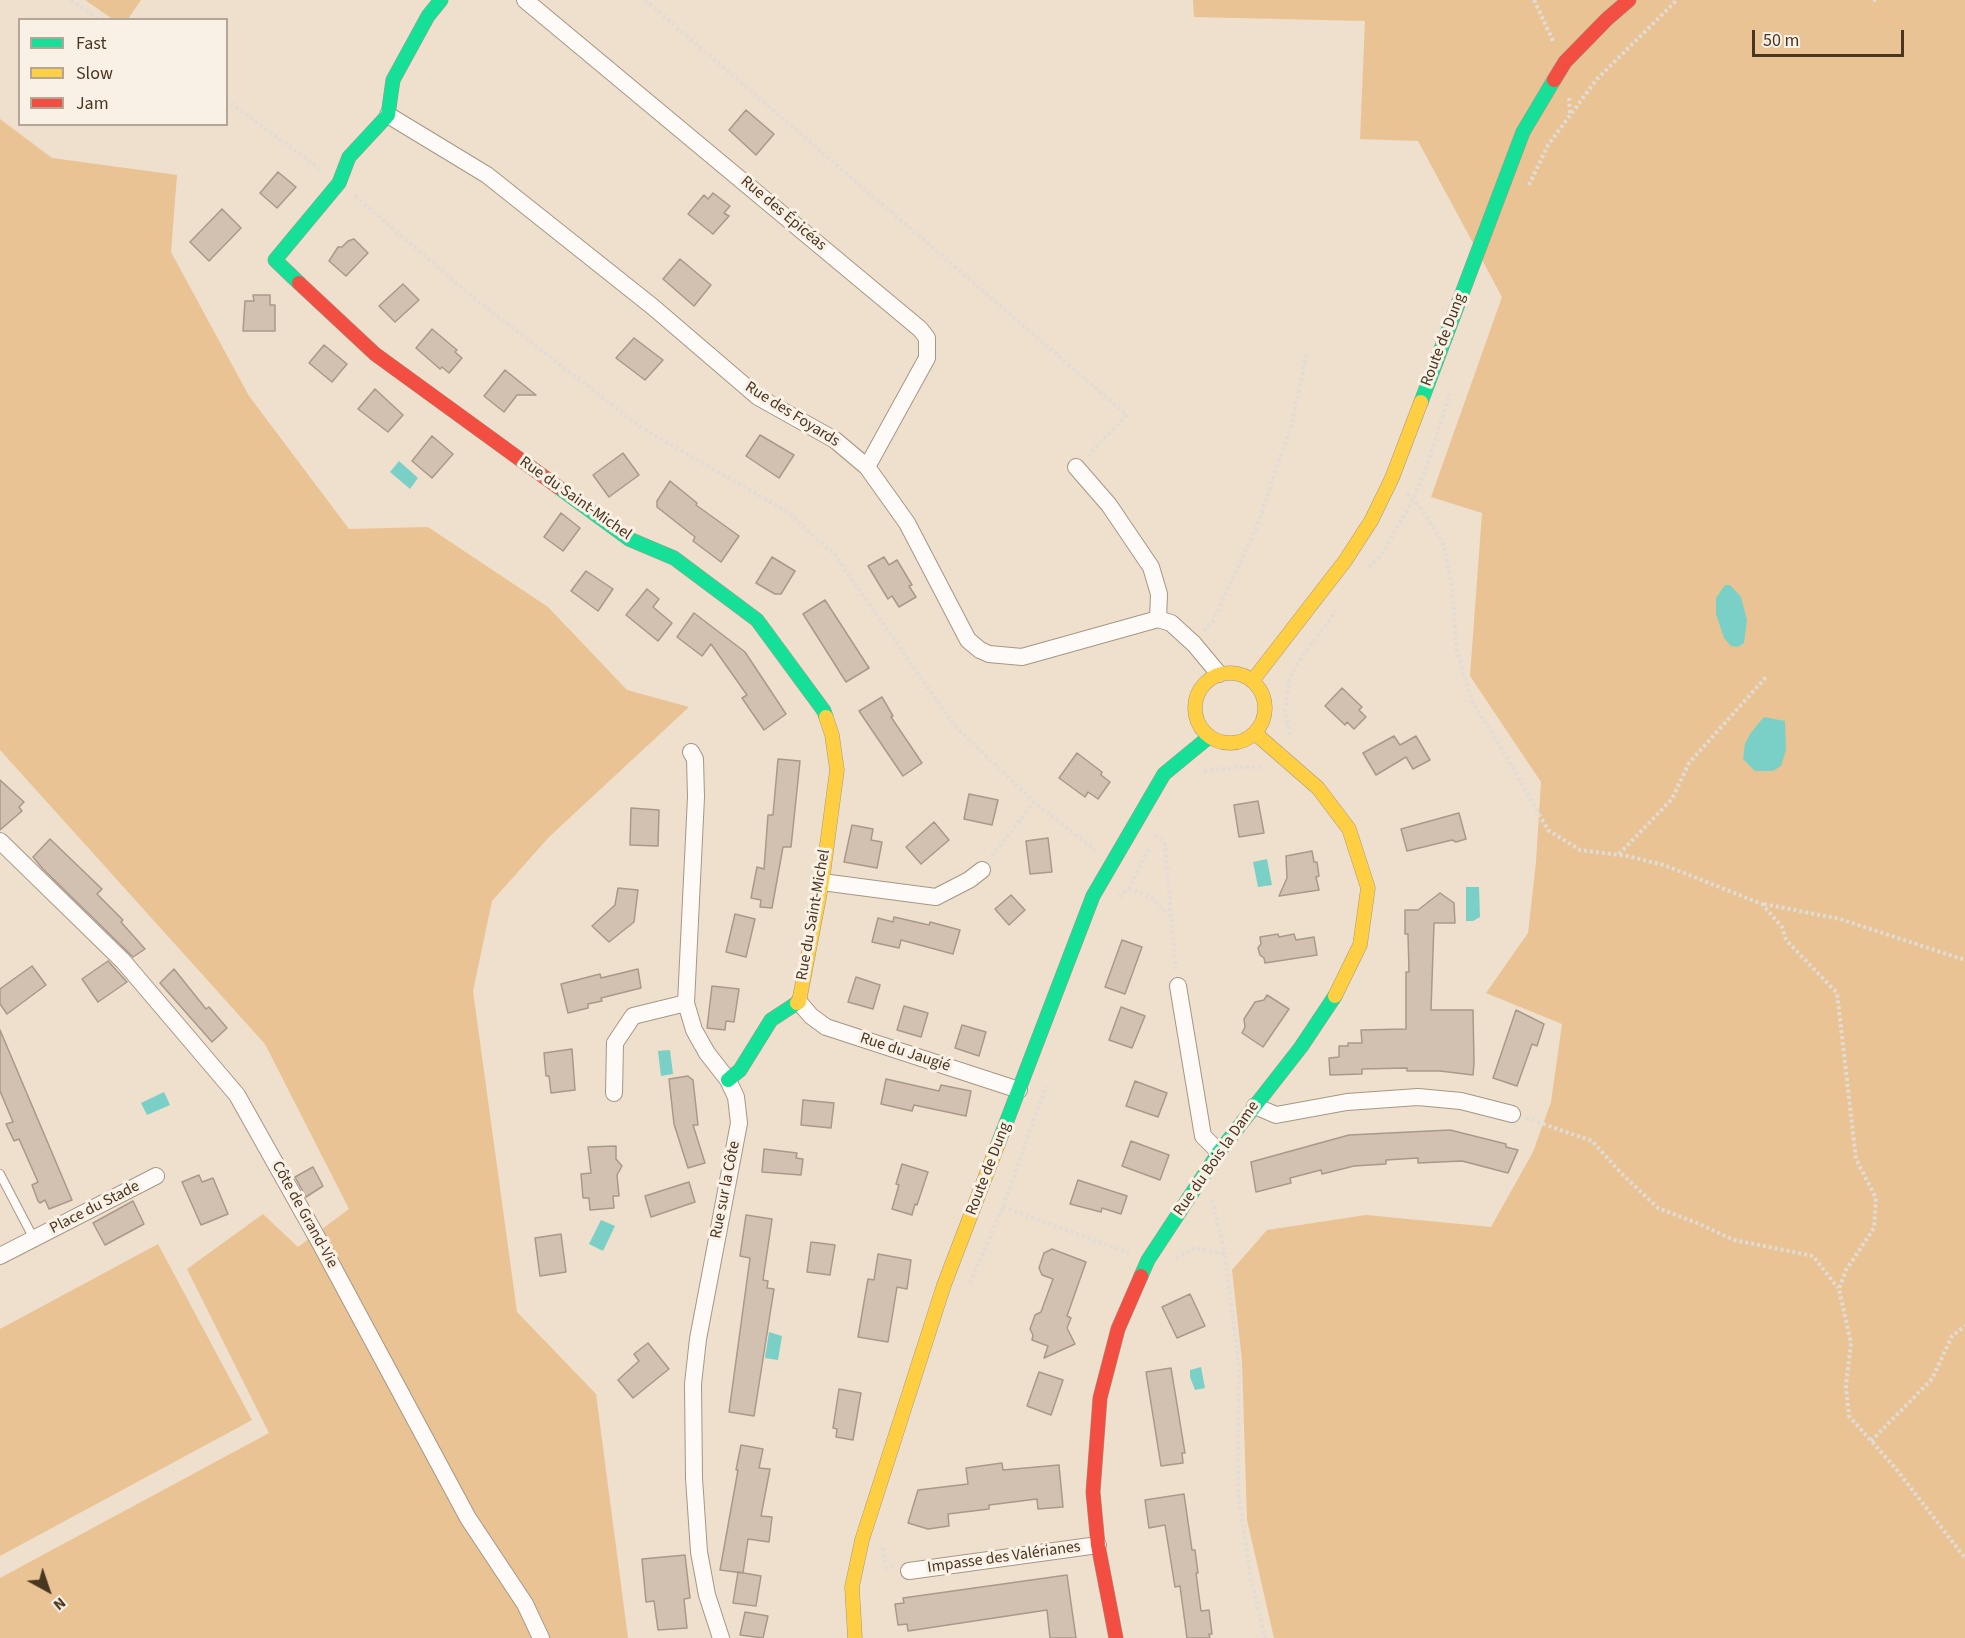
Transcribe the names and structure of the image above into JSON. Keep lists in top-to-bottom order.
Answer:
{
  "streets": {
    "street": [
      "Rue des Épicéas",
      "Route de Dung",
      "Rue des Foyards",
      "Rue du Saint-Michel",
      "Rue du Jaugié",
      "Rue du Bois la Dame",
      "Rue sur la Côte",
      "Place du Stade",
      "Côte de Grand-Vie",
      "Impasse des Valérianes"
    ]
  },
  "crossings": [
    ["Rue des Épicéas", "Rue des Foyards"],
    ["Route de Dung", "Rue du Jaugié"],
    ["Route de Dung", "Rue du Bois la Dame"],
    ["Rue du Saint-Michel", "Rue du Jaugié"],
    ["Rue du Saint-Michel", "Rue sur la Côte"],
    ["Rue du Bois la Dame", "Impasse des Valérianes"]
  ],
  "legend": ["Fast", "Slow", "Jam"],
  "scale_bar": "50 m",
  "north": "bottom right"
}
